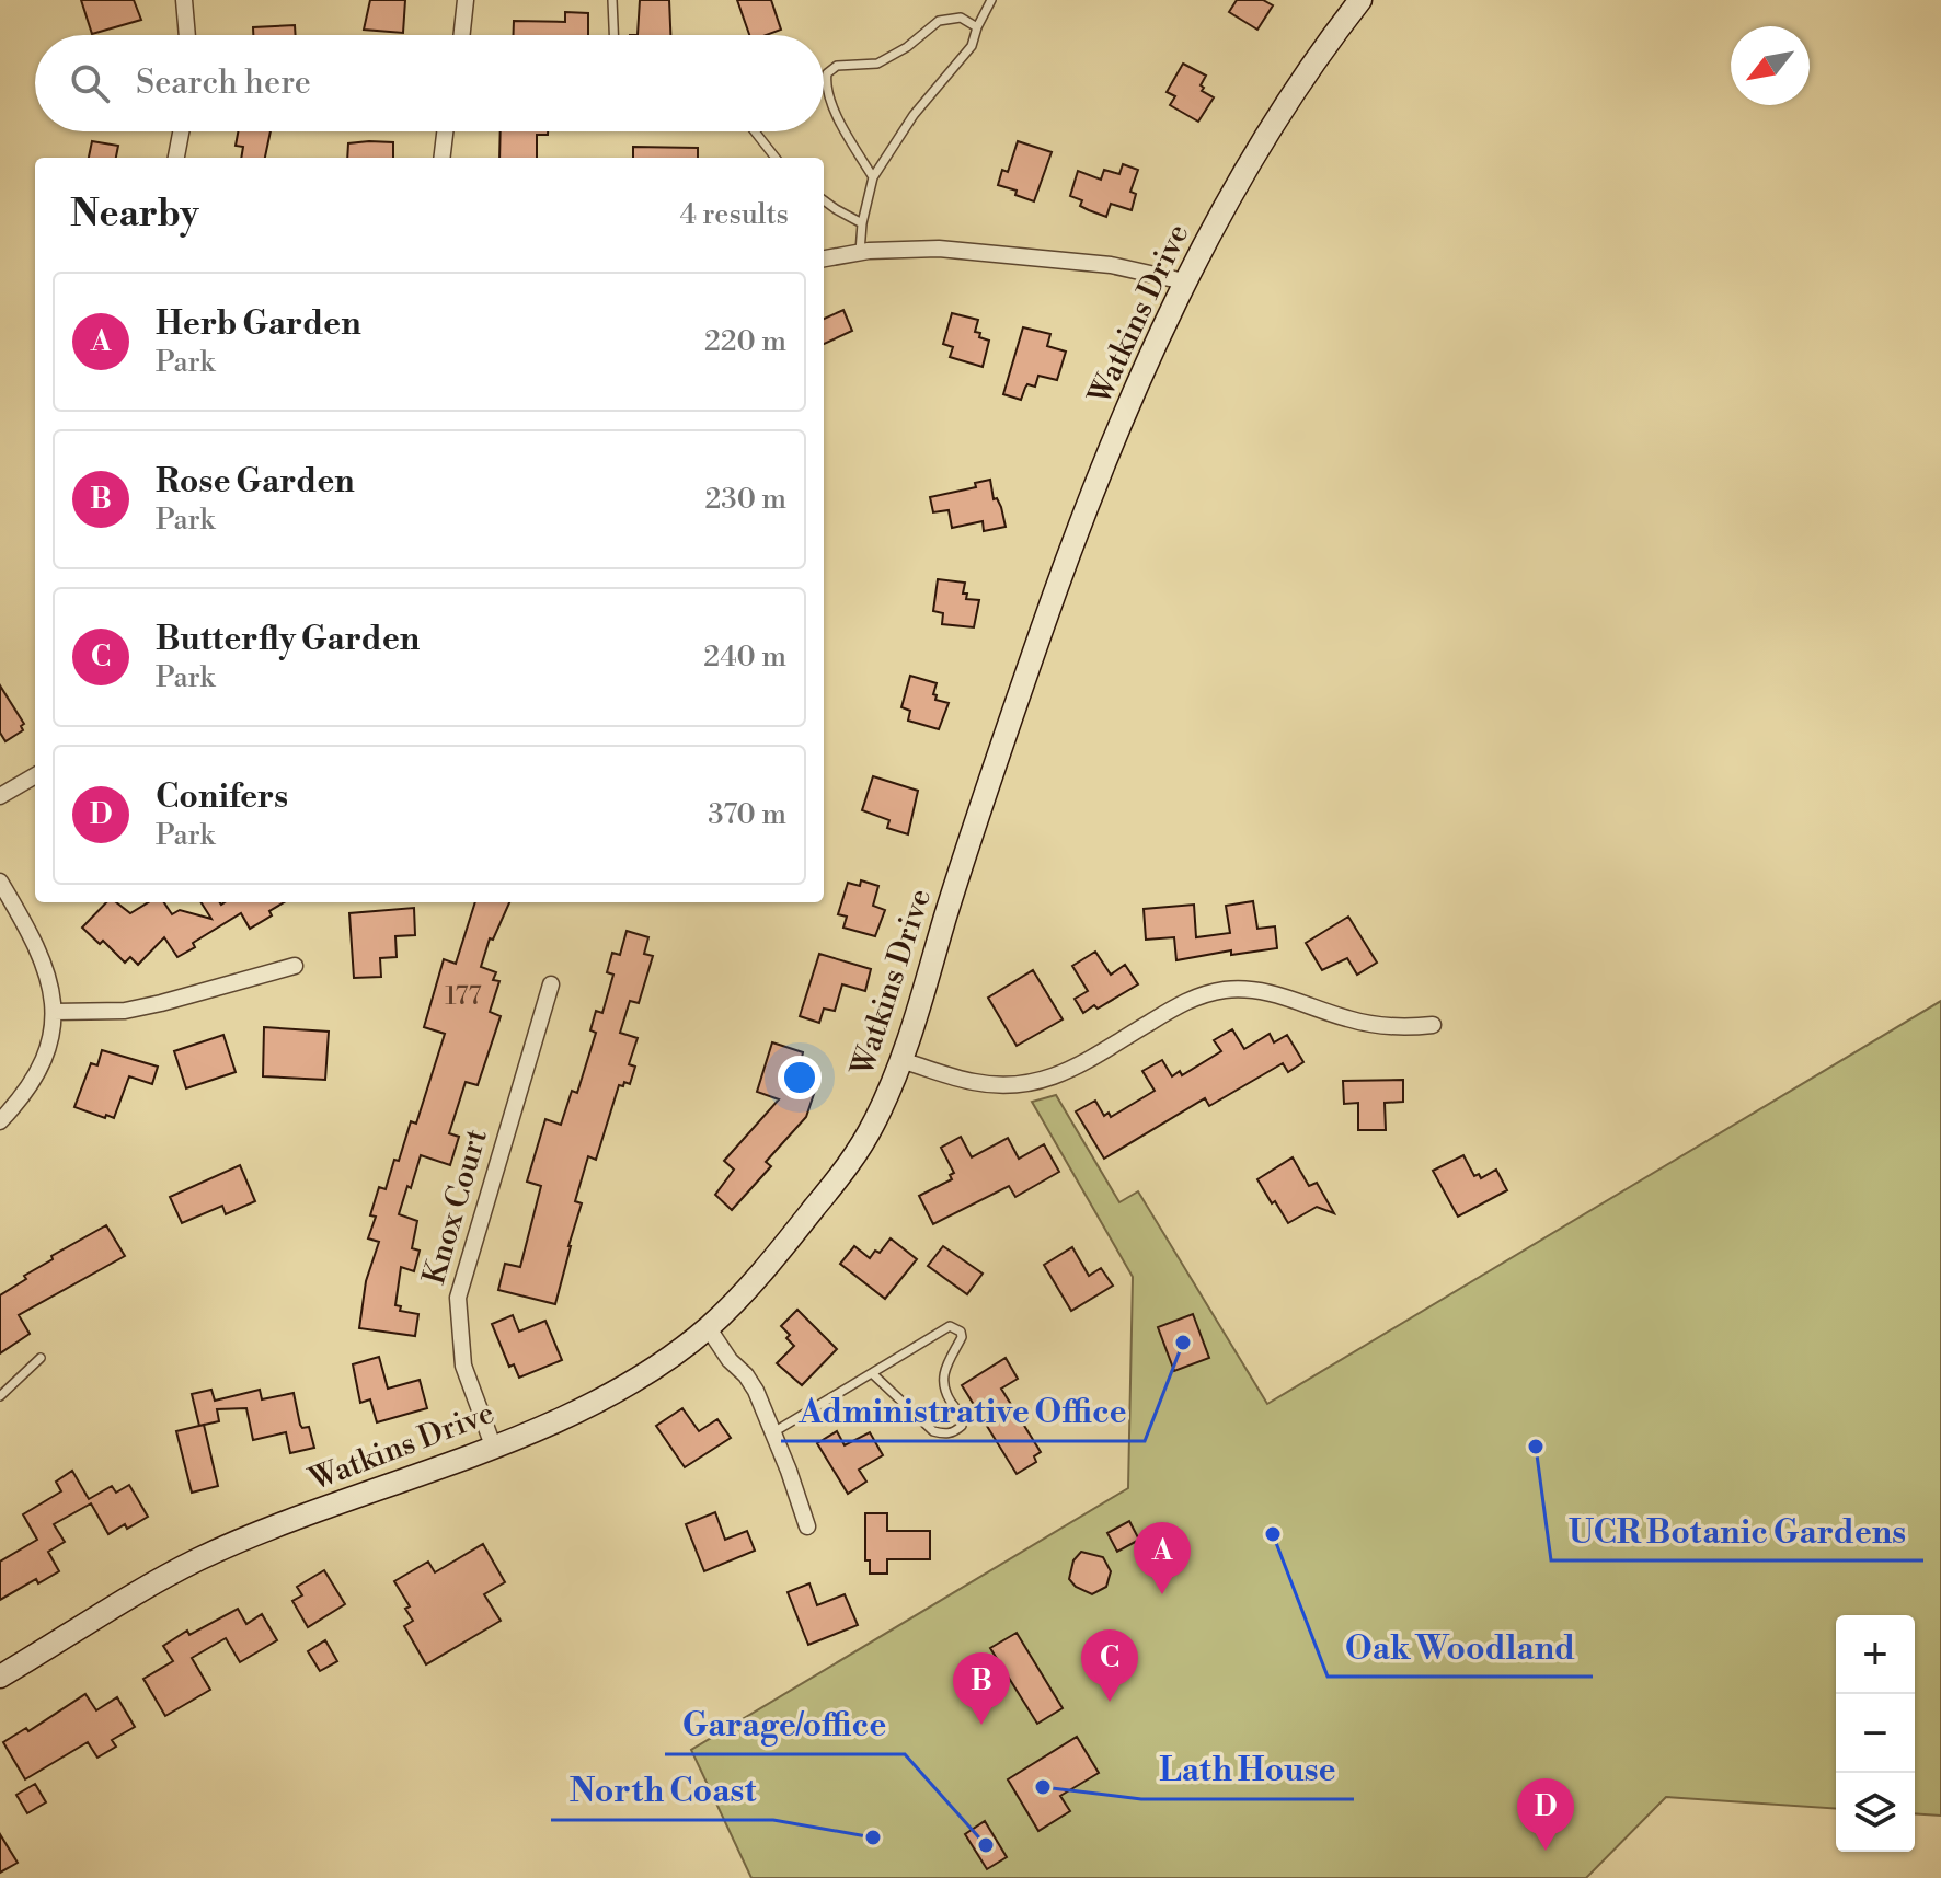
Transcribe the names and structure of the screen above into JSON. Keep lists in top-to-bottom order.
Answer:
{
  "streets": {
    "main road": ["Watkins Drive"],
    "street": ["Knox Court"]
  },
  "crossings": [
    ["Watkins Drive", "Knox Court"]
  ],
  "places": [
    "Administrative Office",
    "UCR Botanic Gardens",
    "Oak Woodland",
    "Lath House",
    "North Coast",
    "Garage/office"
  ],
  "house_numbers": ["177"],
  "north": "bottom left",
  "page": {
    "search": "Search here",
    "heading": ["Nearby", "4 results"],
    "list": [
      {
        "mark": "A",
        "name": "Herb Garden",
        "note": "Park",
        "value": "220 m"
      },
      {
        "mark": "B",
        "name": "Rose Garden",
        "note": "Park",
        "value": "230 m"
      },
      {
        "mark": "C",
        "name": "Butterfly Garden",
        "note": "Park",
        "value": "240 m"
      },
      {
        "mark": "D",
        "name": "Conifers",
        "note": "Park",
        "value": "370 m"
      }
    ],
    "pins": [
      "A",
      "C",
      "B",
      "D"
    ],
    "map_buttons": ["+", "−"]
  }
}
